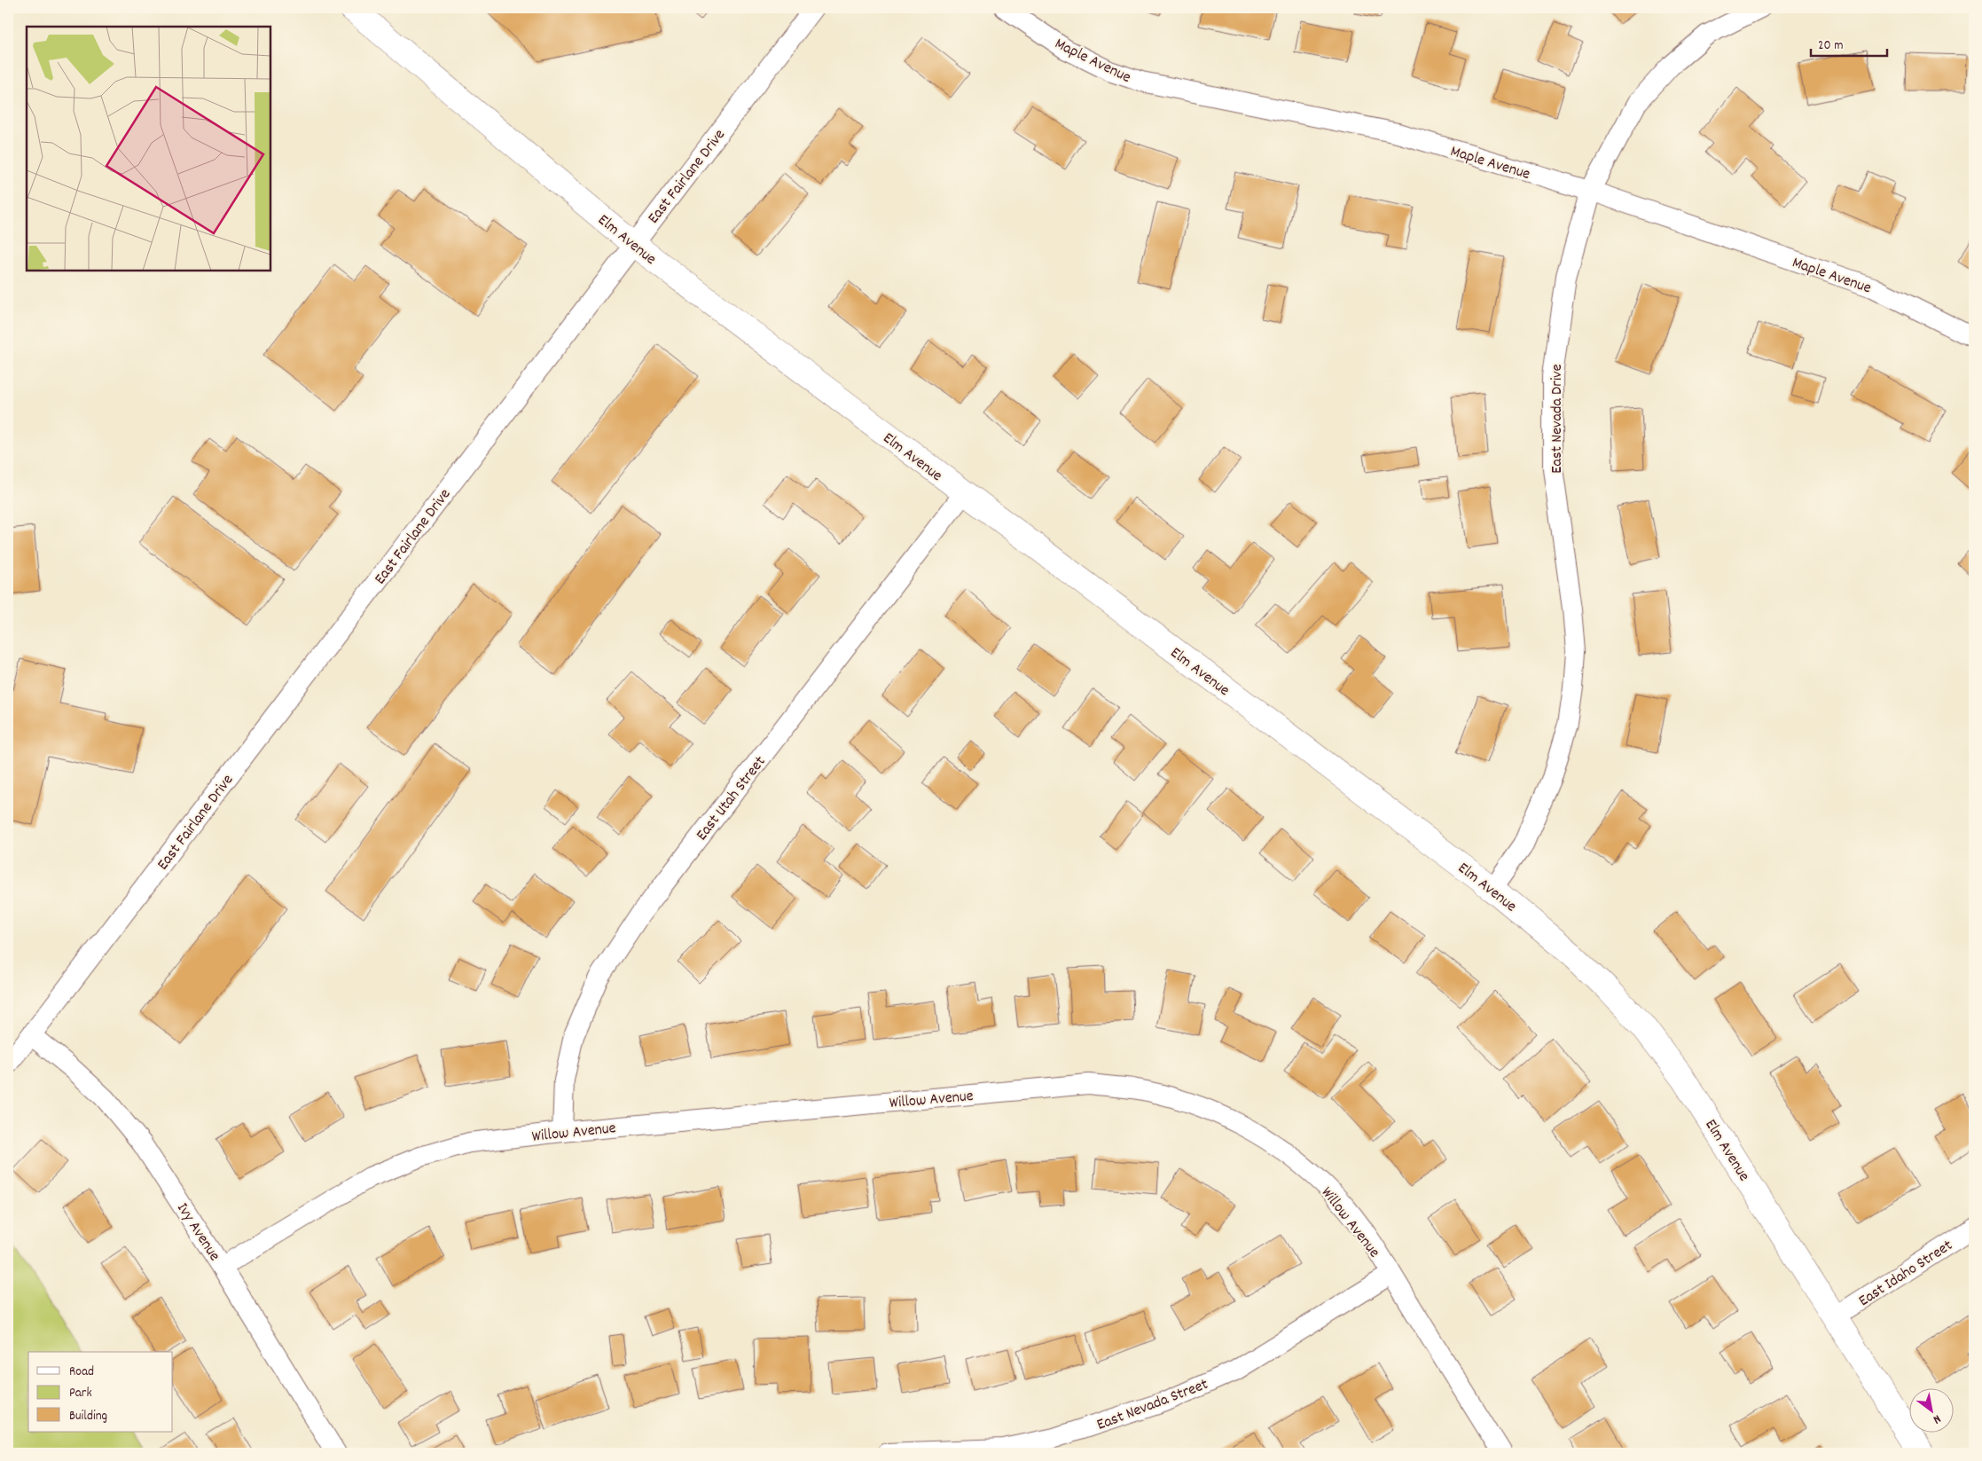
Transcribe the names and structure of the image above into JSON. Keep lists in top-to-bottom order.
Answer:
{
  "streets": {
    "street": [
      "Maple Avenue",
      "East Fairlane Drive",
      "Elm Avenue",
      "East Nevada Drive",
      "East Utah Street",
      "Willow Avenue",
      "Ivy Avenue",
      "East Idaho Street",
      "East Nevada Street"
    ]
  },
  "crossings": [
    ["Maple Avenue", "East Nevada Drive"],
    ["East Fairlane Drive", "Elm Avenue"],
    ["East Fairlane Drive", "Ivy Avenue"],
    ["Elm Avenue", "East Nevada Drive"],
    ["Elm Avenue", "East Utah Street"],
    ["Elm Avenue", "East Idaho Street"],
    ["East Utah Street", "Willow Avenue"],
    ["Willow Avenue", "Ivy Avenue"],
    ["Willow Avenue", "East Nevada Street"]
  ],
  "legend": ["Road", "Park", "Building"],
  "scale_bar": "20 m",
  "north": "bottom right"
}
